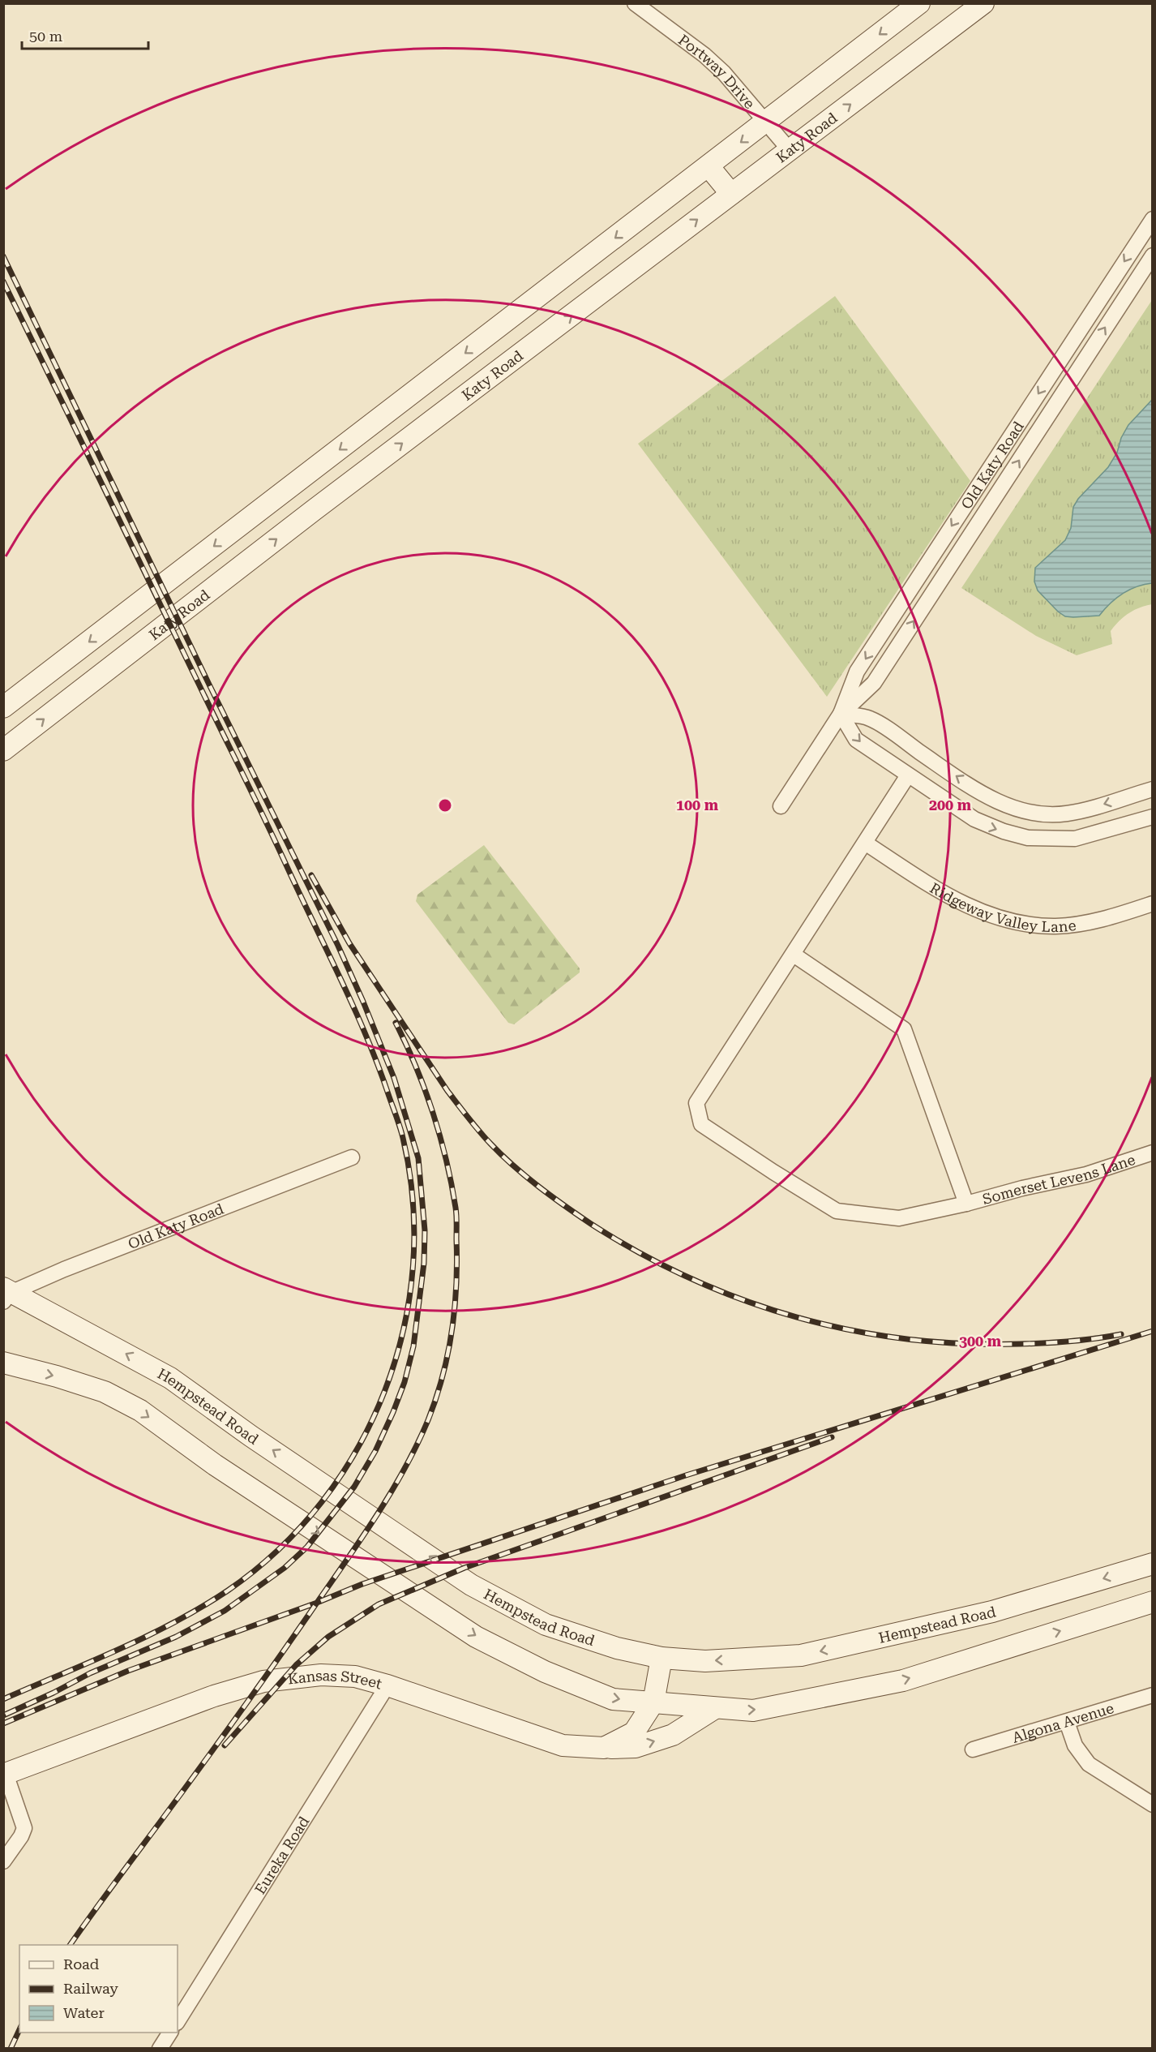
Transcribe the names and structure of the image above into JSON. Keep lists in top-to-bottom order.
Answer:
{
  "streets": {
    "main road": ["Katy Road", "Hempstead Road", "Kansas Street"],
    "street": [
      "Portway Drive",
      "Old Katy Road",
      "Ridgeway Valley Lane",
      "Somerset Levens Lane",
      "Algona Avenue",
      "Eureka Road"
    ]
  },
  "crossings": [
    ["Portway Drive", "Katy Road"],
    ["Old Katy Road", "Hempstead Road"],
    ["Ridgeway Valley Lane", "Somerset Levens Lane"],
    ["Kansas Street", "Eureka Road"]
  ],
  "legend": ["Road", "Railway", "Water"],
  "scale_bar": "50 m",
  "rings": ["100 m", "200 m", "300 m"]
}
